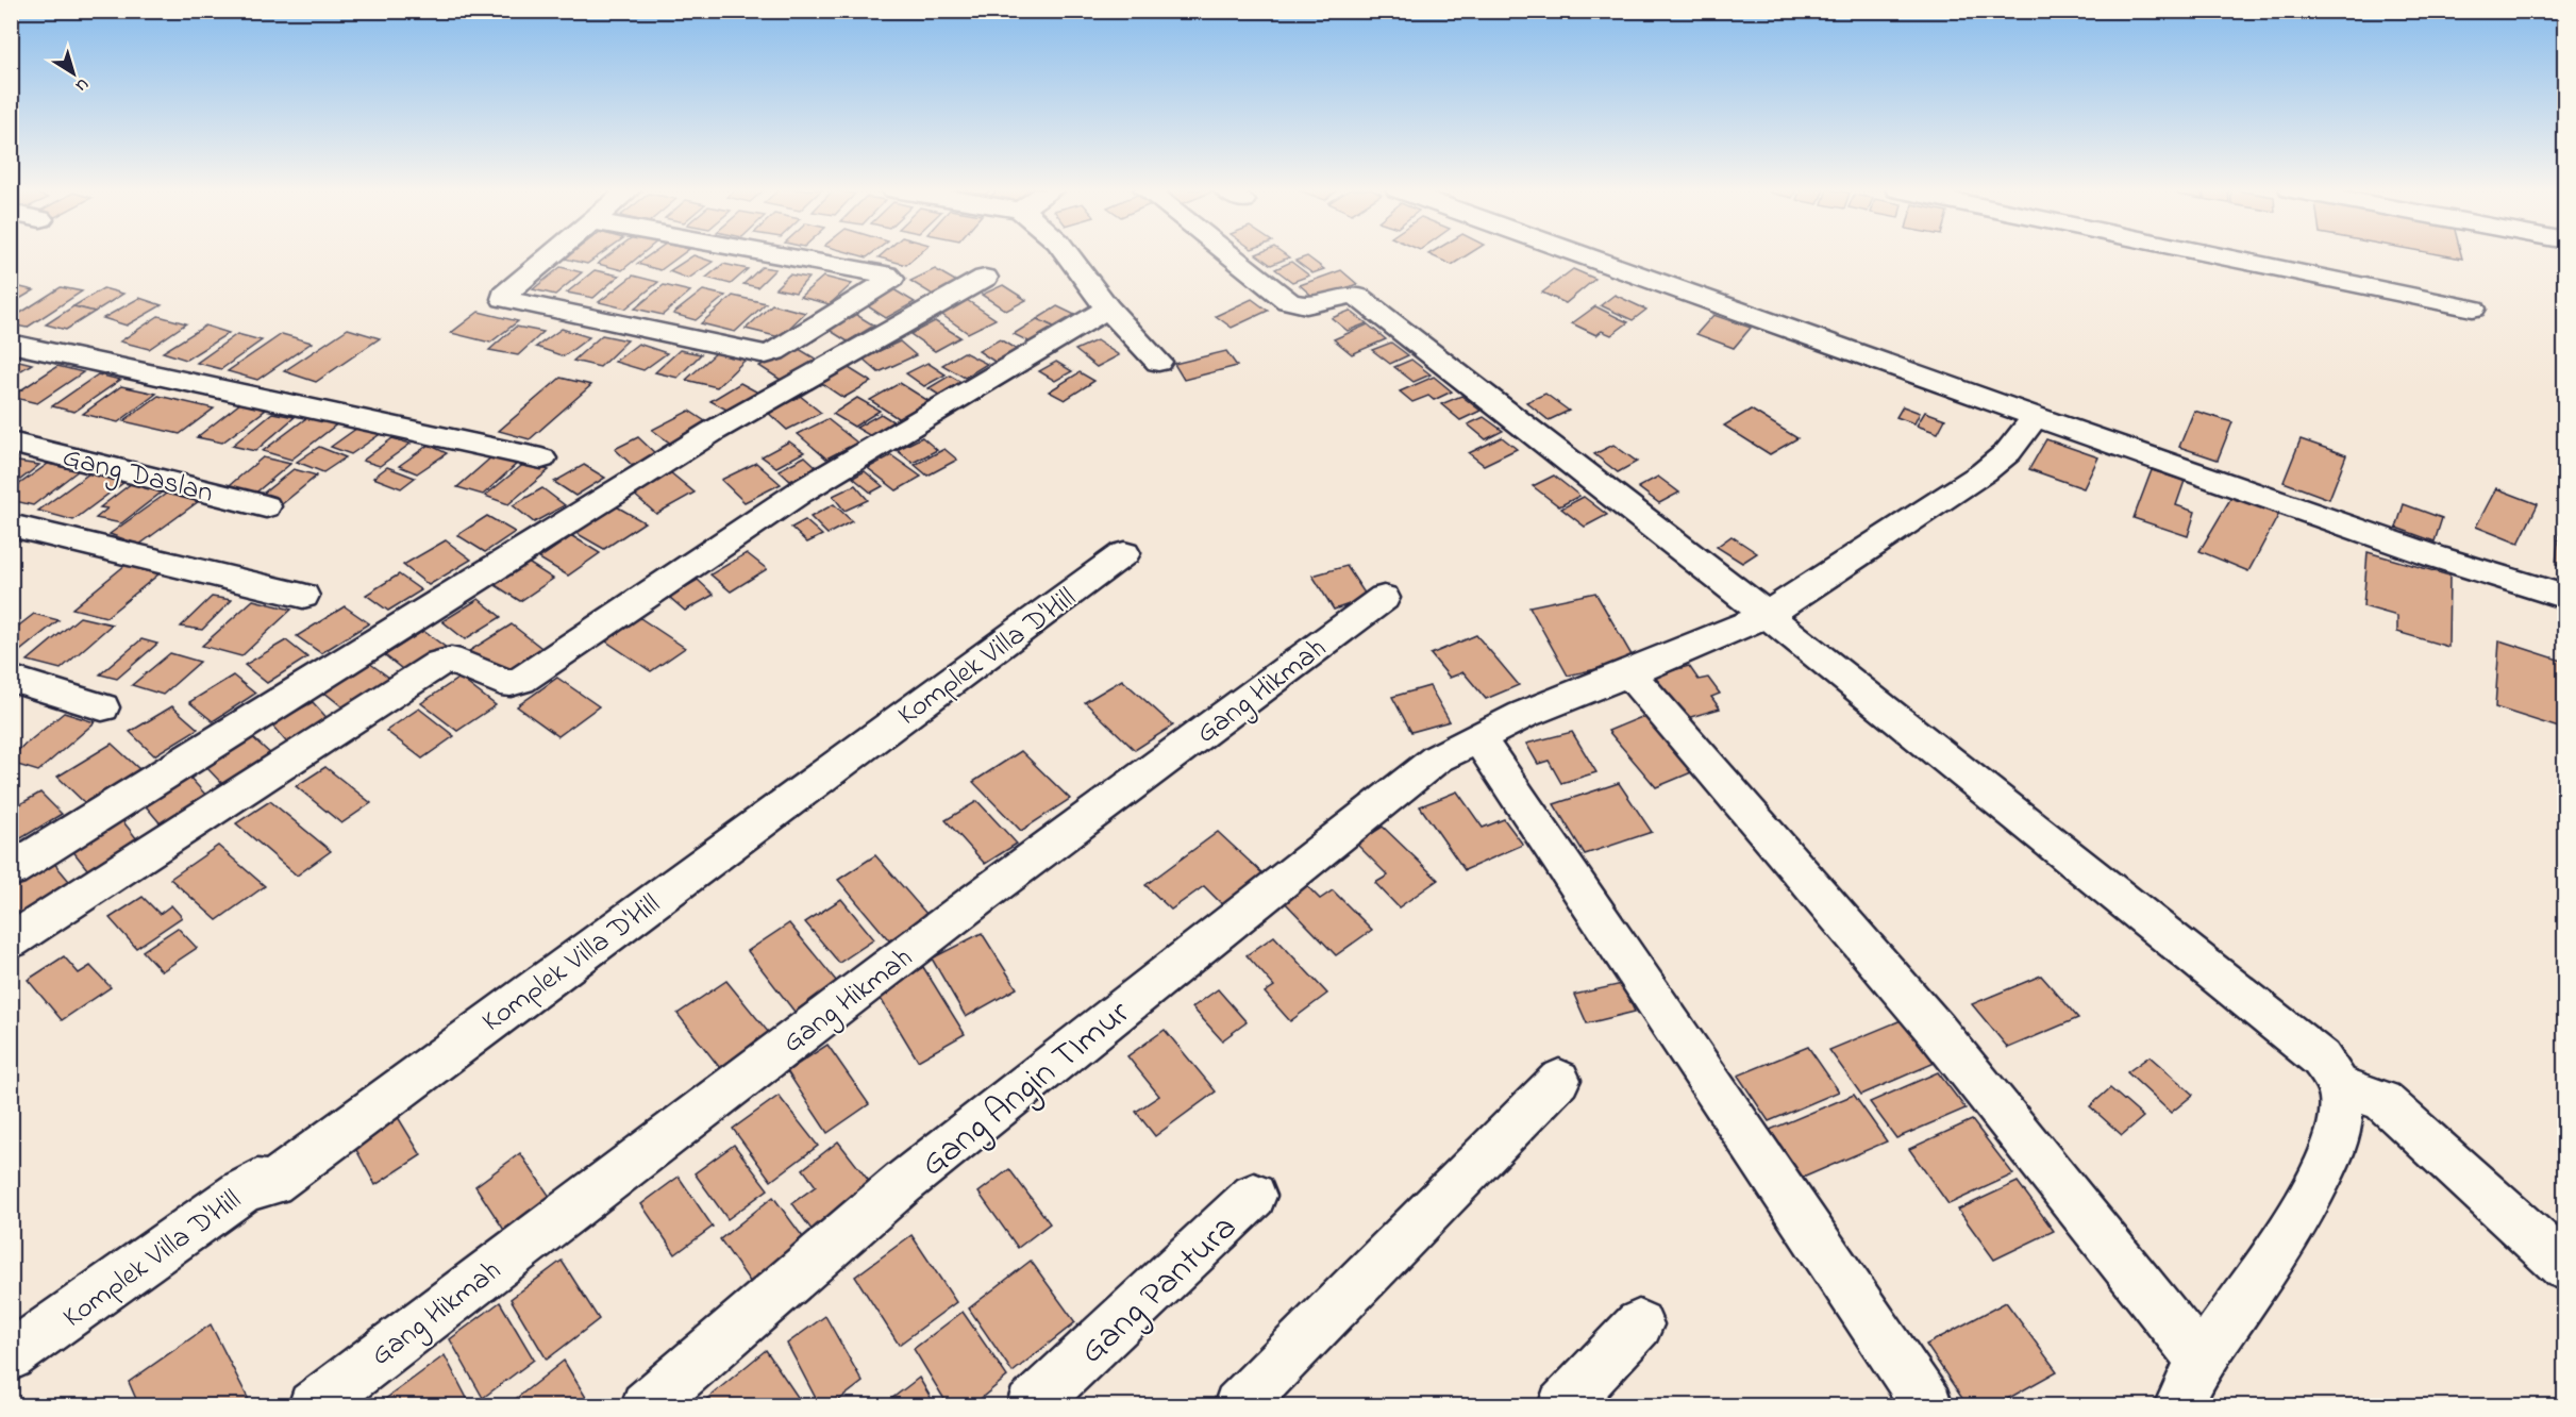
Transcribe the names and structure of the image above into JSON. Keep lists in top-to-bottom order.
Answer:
{
  "streets": {
    "street": [
      "Gang Daslan",
      "Komplek Villa D'Hill",
      "Gang Hikmah",
      "Gang Angin TImur",
      "Gang Pantura"
    ]
  },
  "north": "bottom right"
}
